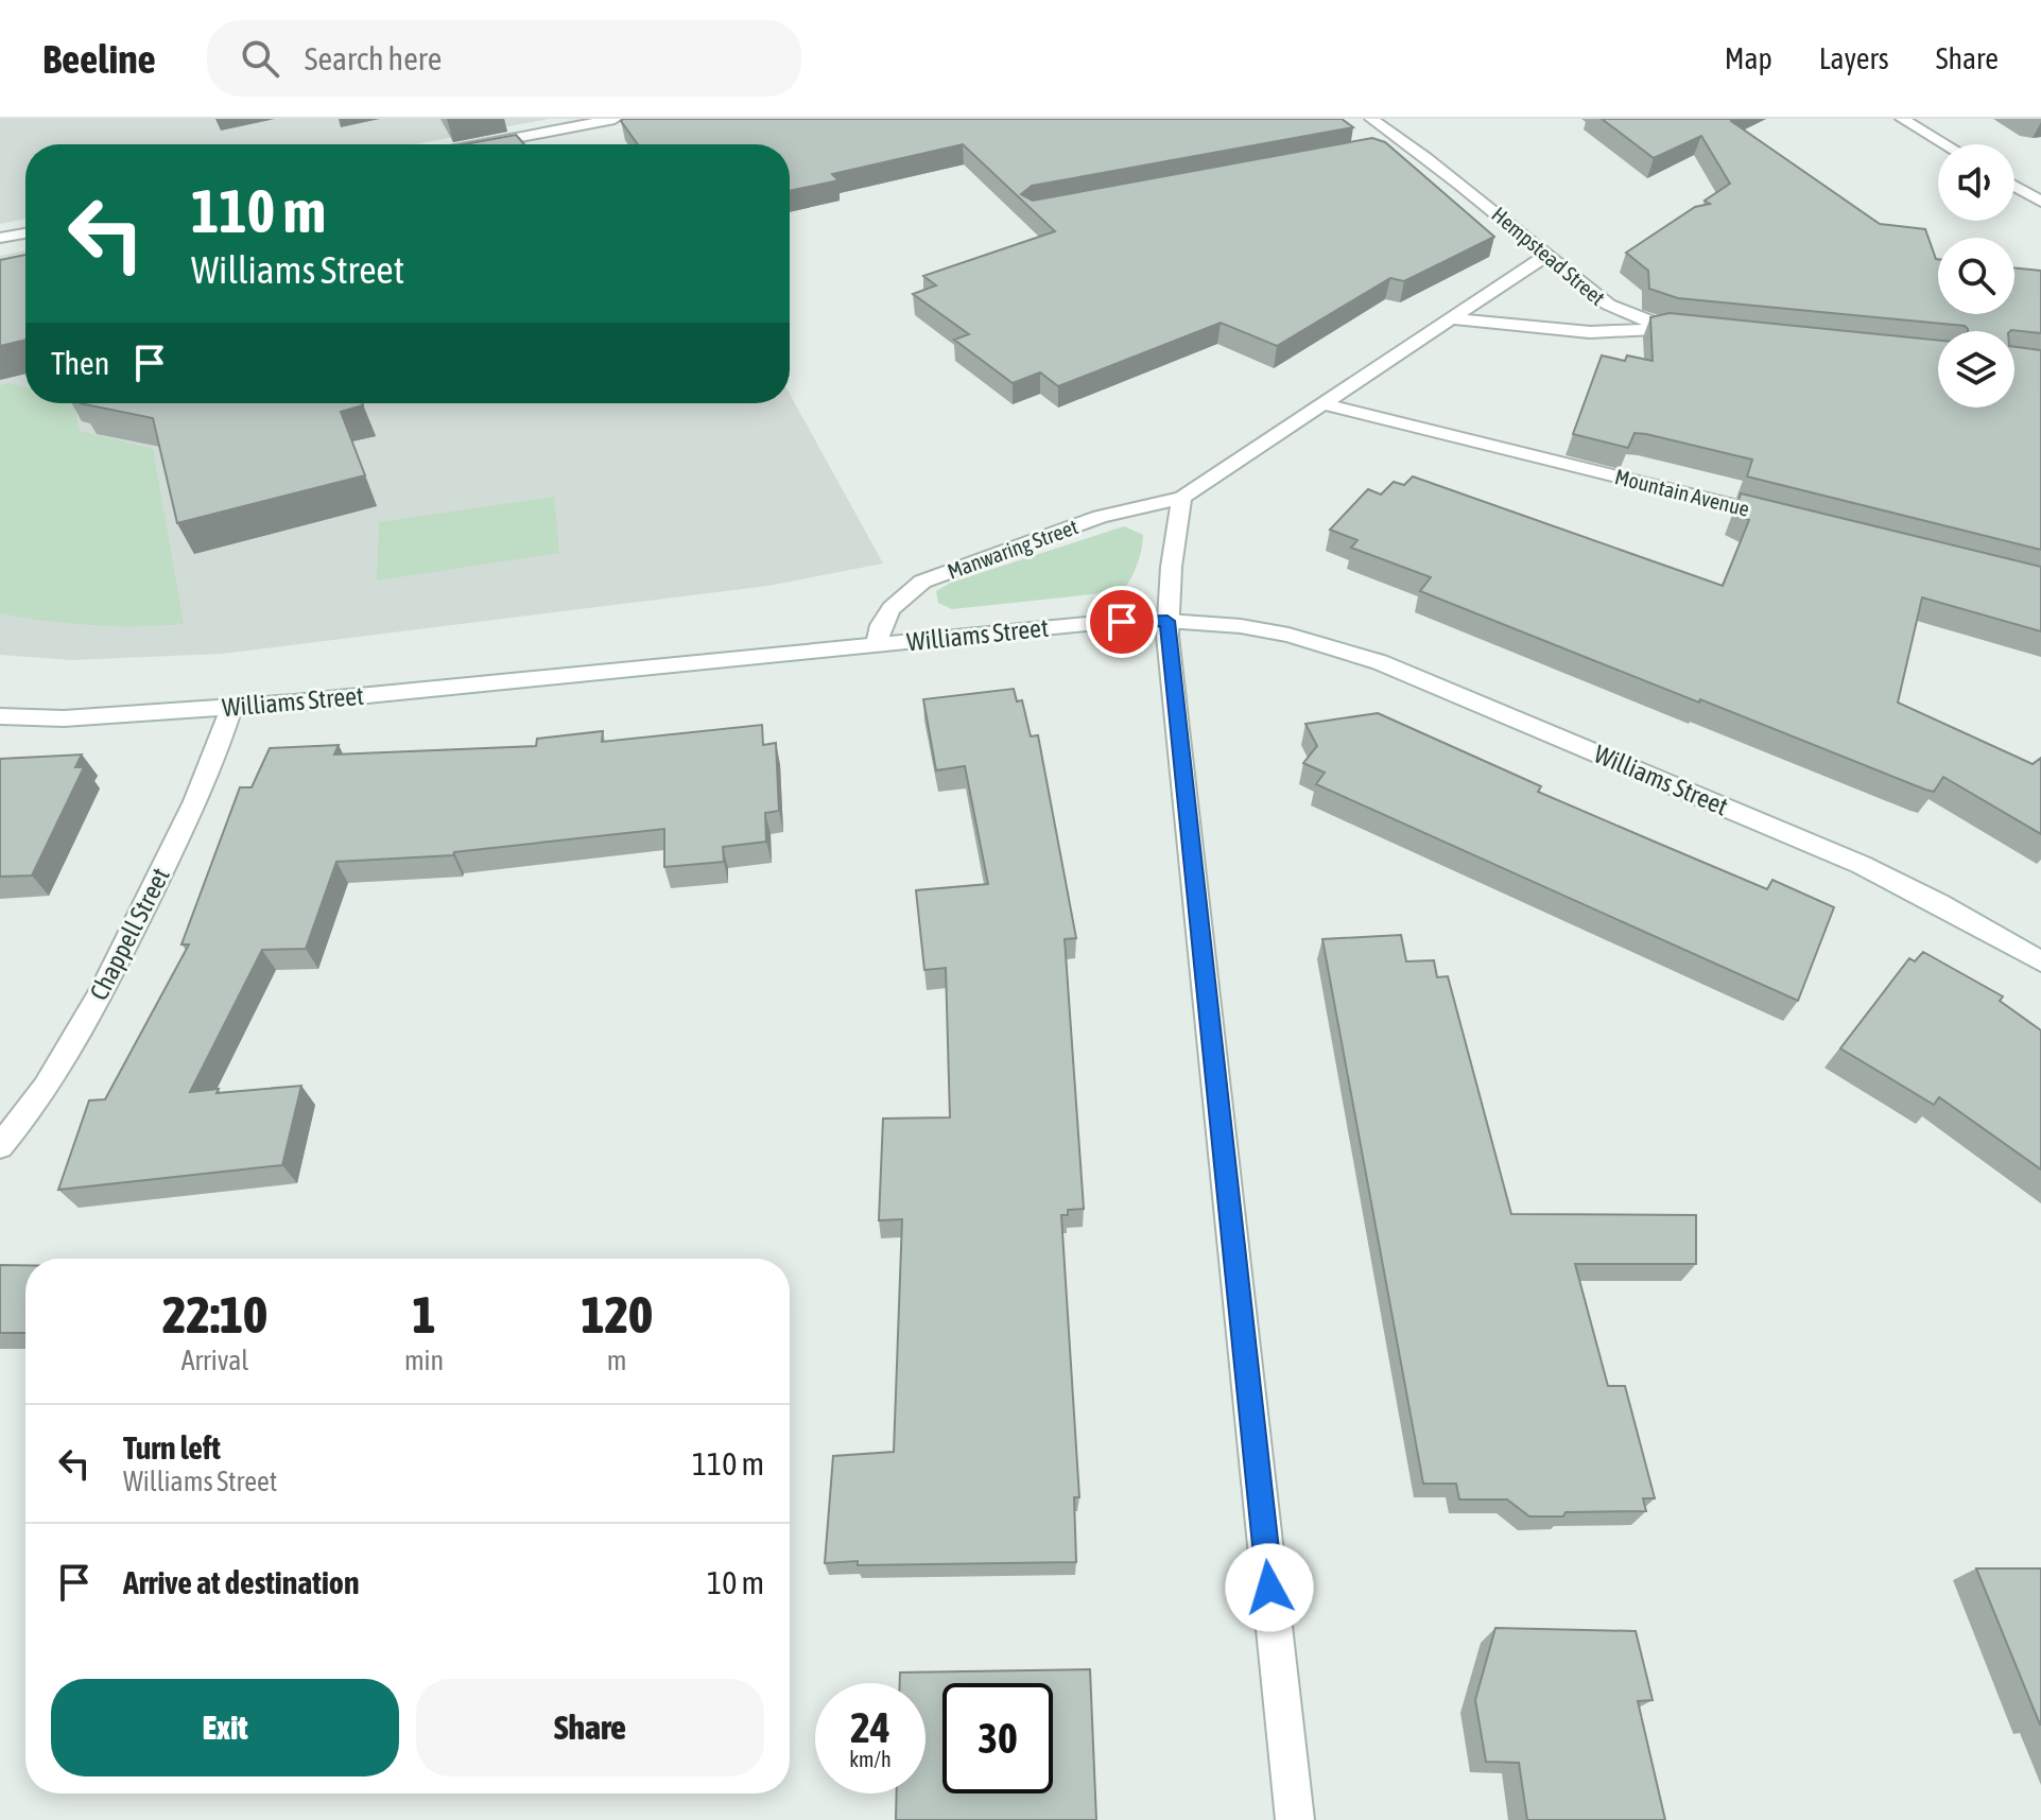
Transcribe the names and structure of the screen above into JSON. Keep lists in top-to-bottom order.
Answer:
{
  "streets": {
    "street": [
      "Hempstead Street",
      "Mountain Avenue",
      "Manwaring Street",
      "Williams Street",
      "Chappell Street"
    ]
  },
  "crossings": [
    ["Hempstead Street", "Manwaring Street"],
    ["Mountain Avenue", "Manwaring Street"],
    ["Manwaring Street", "Williams Street"],
    ["Williams Street", "Chappell Street"]
  ],
  "page": {
    "header": "Beeline",
    "search": "Search here",
    "nav": ["Map", "Layers", "Share"],
    "turn": ["110 m", "Williams Street"],
    "then": "Then",
    "eta": [
      "22:10",
      "Arrival",
      "1",
      "min",
      "120",
      "m"
    ],
    "list": [
      {
        "name": "Turn left",
        "note": "Williams Street",
        "value": "110 m"
      },
      {
        "name": "Arrive at destination",
        "value": "10 m"
      }
    ],
    "buttons": ["Exit", "Share"],
    "speed": "24 km/h",
    "limit": "30"
  }
}
